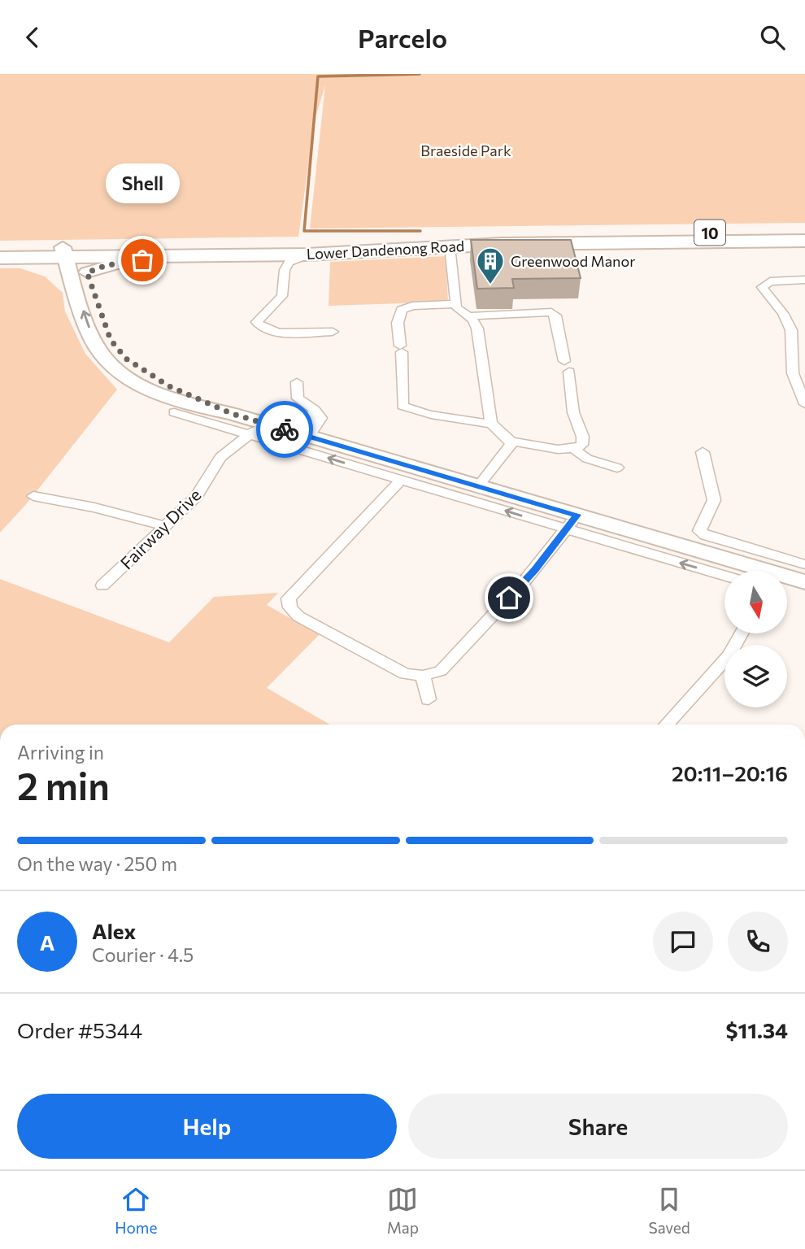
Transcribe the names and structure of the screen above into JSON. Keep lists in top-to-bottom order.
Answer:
{
  "streets": {
    "highway": ["10", "Lower Dandenong Road"],
    "street": ["Fairway Drive"]
  },
  "parks": ["Braeside Park"],
  "places": {
    "other": ["Shell"],
    "building": ["Greenwood Manor"]
  },
  "north": "bottom",
  "page": {
    "header": "Parcelo",
    "bubble": "Shell",
    "heading": ["2 min", "Arriving in", "20:11–20:16"],
    "panel": [
      "Alex",
      "Courier · 4.5",
      "Order #5344",
      "$11.34"
    ],
    "bar": "On the way · 250 m",
    "round": "A",
    "buttons": ["Help", "Share"],
    "tabs": ["Home", "Map", "Saved"]
  }
}
